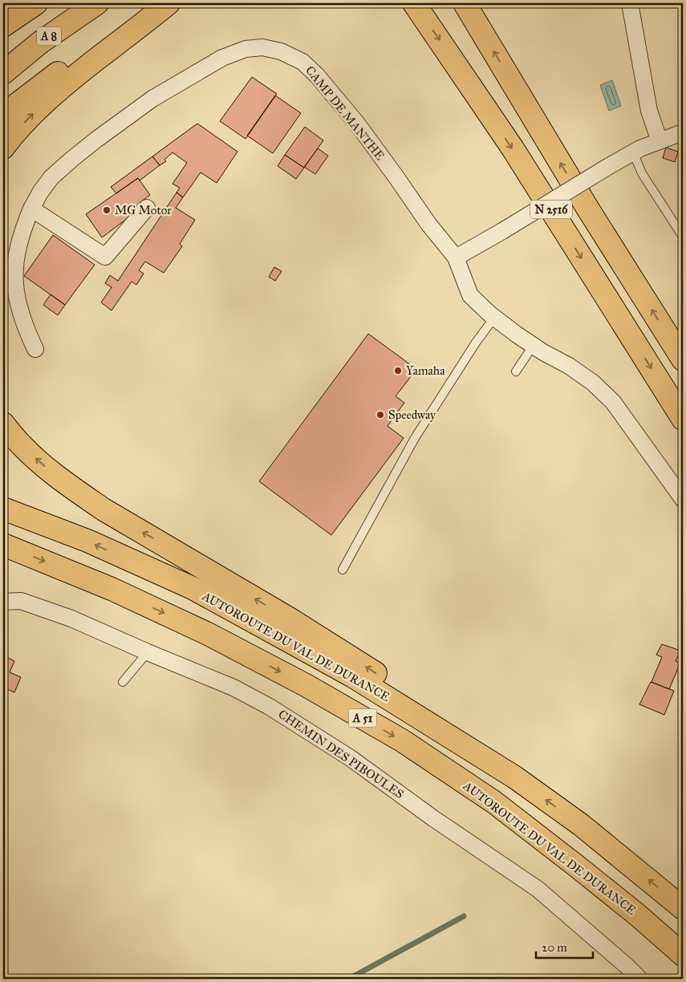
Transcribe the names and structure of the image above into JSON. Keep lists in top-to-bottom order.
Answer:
{
  "streets": {
    "highway": [
      "A 8",
      "N 2516",
      "AUTOROUTE DU VAL DE DURANCE",
      "A 51"
    ],
    "street": ["CAMP DE MANTHE", "CHEMIN DES PIBOULES"]
  },
  "places": ["MG Motor", "Yamaha", "Speedway"],
  "scale_bar": "20 m"
}
